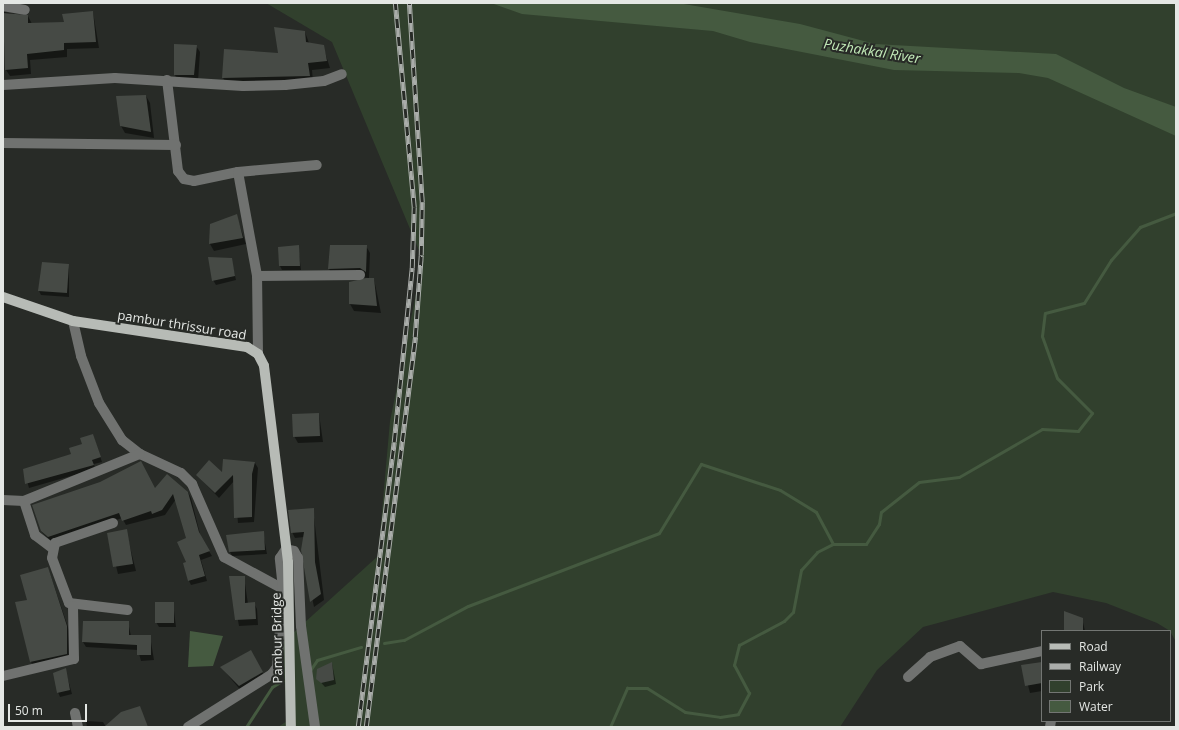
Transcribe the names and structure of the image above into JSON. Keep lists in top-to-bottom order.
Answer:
{
  "streets": {
    "main road": ["pambur thrissur road", "Pambur Bridge"]
  },
  "crossings": [
    ["pambur thrissur road", "Pambur Bridge"]
  ],
  "water": ["Puzhakkal River"],
  "legend": [
    "Road",
    "Railway",
    "Park",
    "Water"
  ],
  "scale_bar": "50 m"
}
